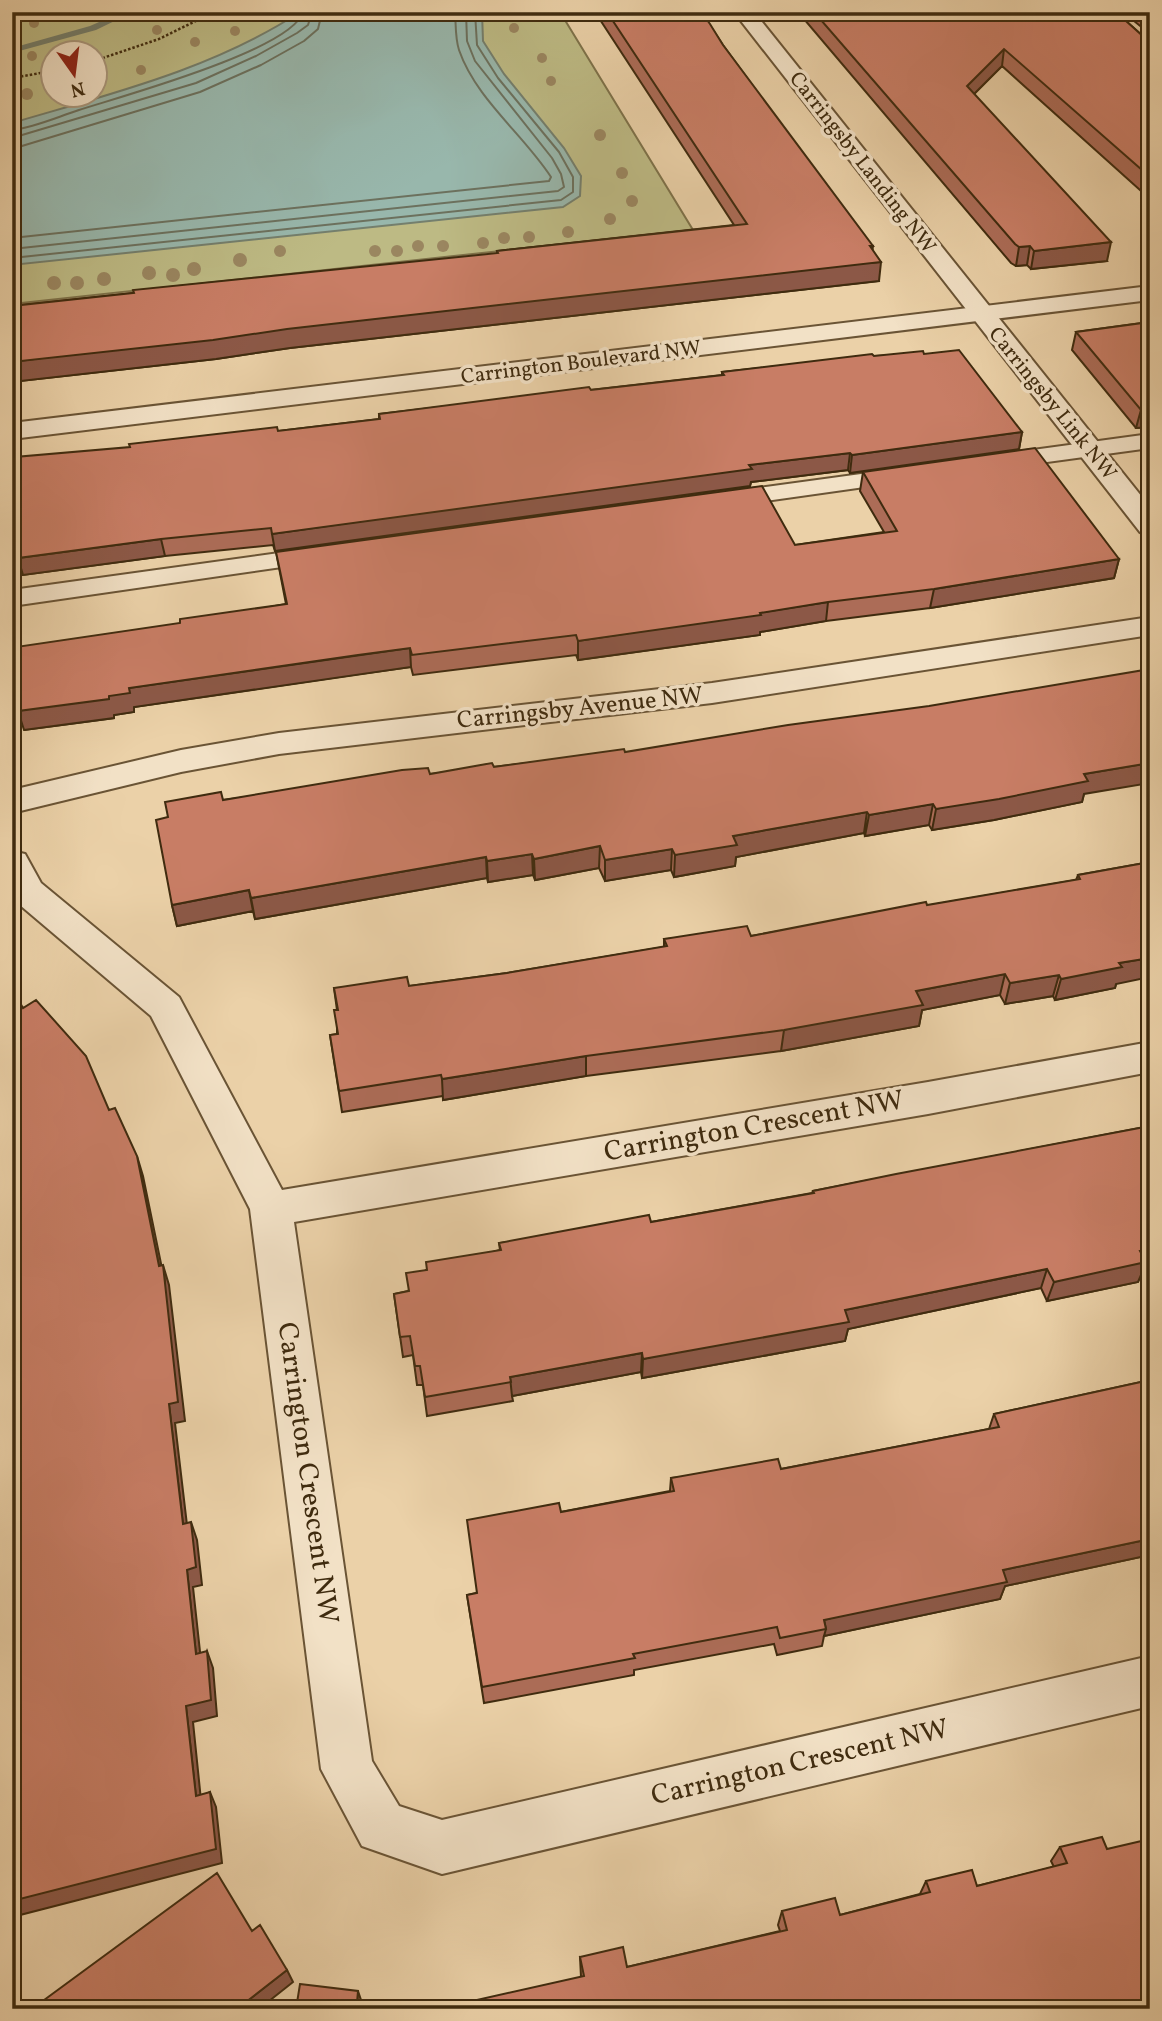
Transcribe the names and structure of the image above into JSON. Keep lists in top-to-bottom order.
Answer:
{
  "streets": {
    "street": [
      "Carringsby Landing NW",
      "Carrington Boulevard NW",
      "Carringsby Link NW",
      "Carringsby Avenue NW",
      "Carrington Crescent NW"
    ]
  },
  "crossings": [
    ["Carringsby Landing NW", "Carrington Boulevard NW"],
    ["Carringsby Landing NW", "Carringsby Link NW"],
    ["Carrington Boulevard NW", "Carringsby Link NW"]
  ],
  "north": "bottom"
}
